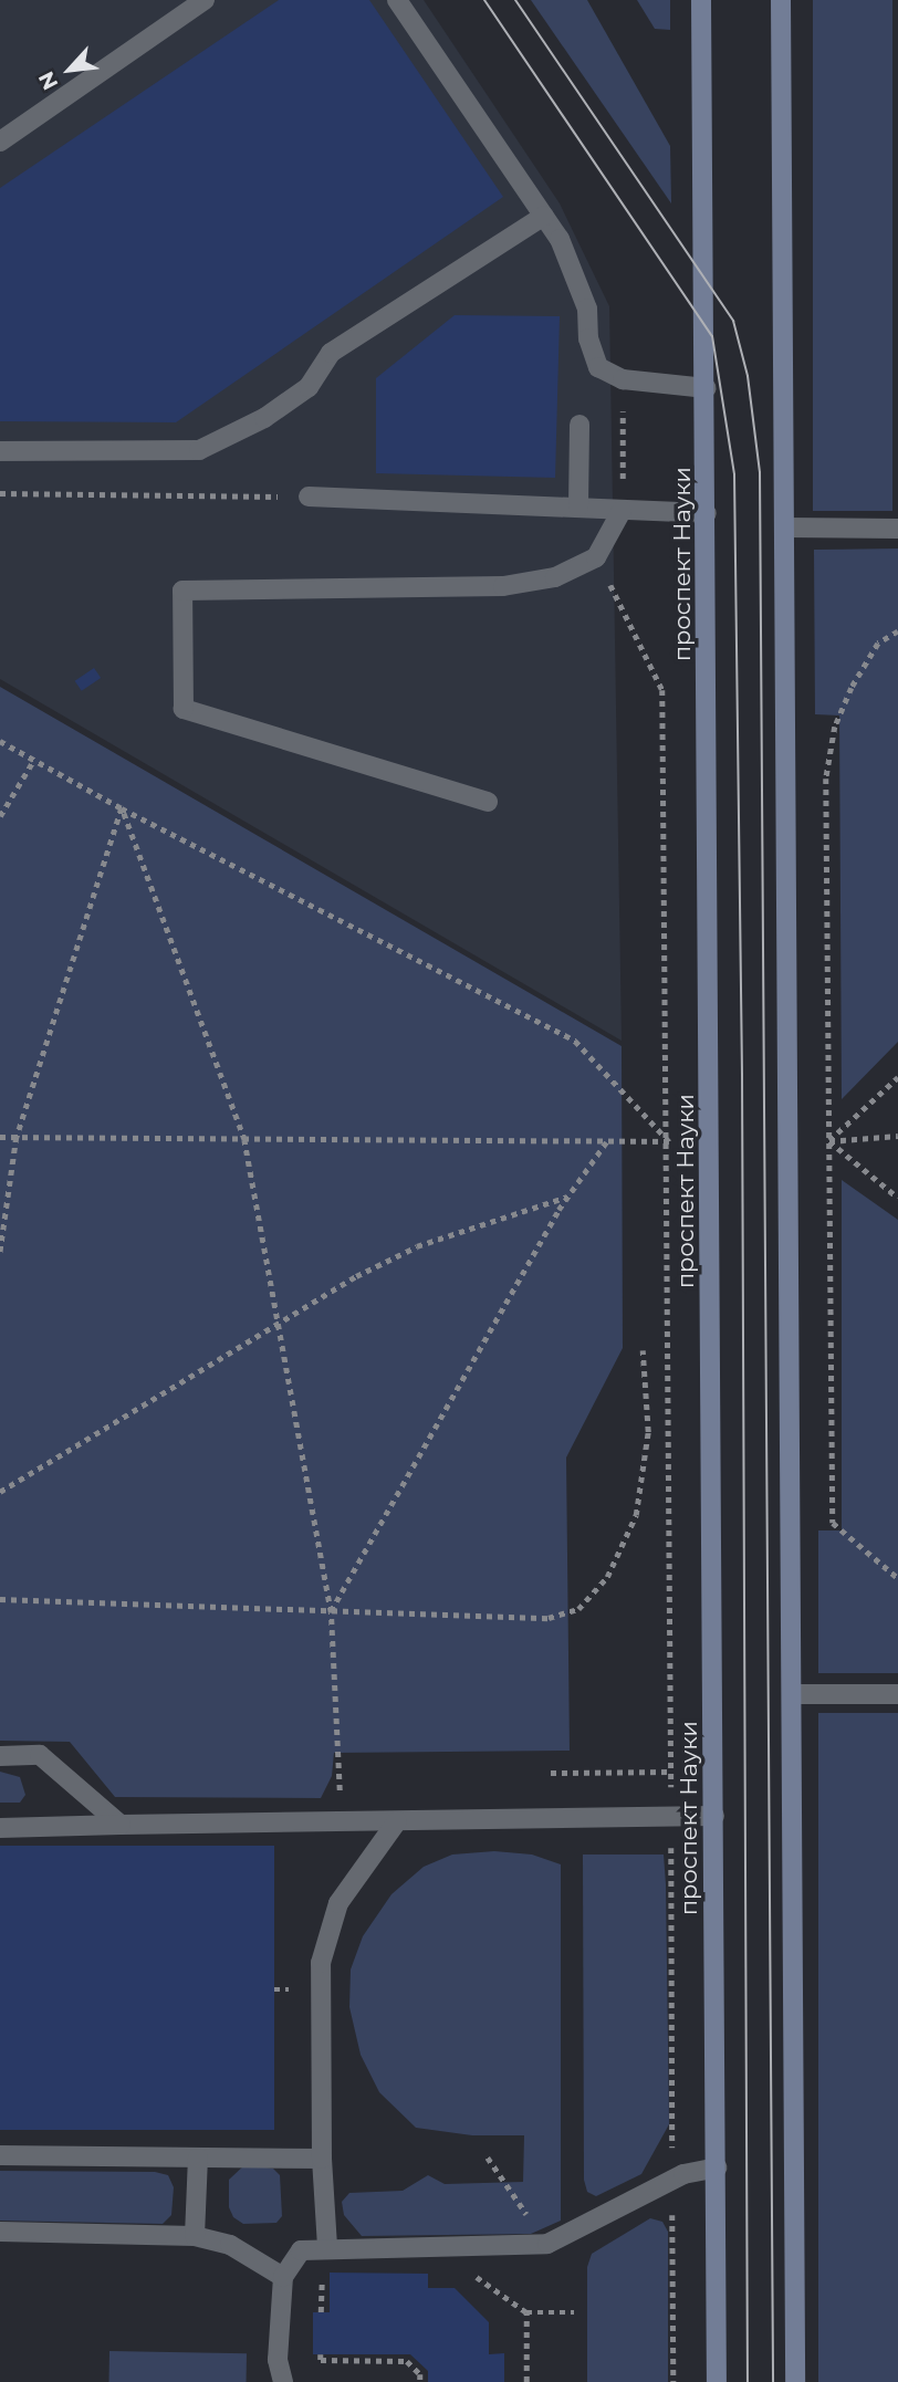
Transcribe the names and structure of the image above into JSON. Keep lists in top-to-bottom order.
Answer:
{
  "streets": {
    "main road": ["проспект Науки"]
  },
  "north": "bottom left"
}
